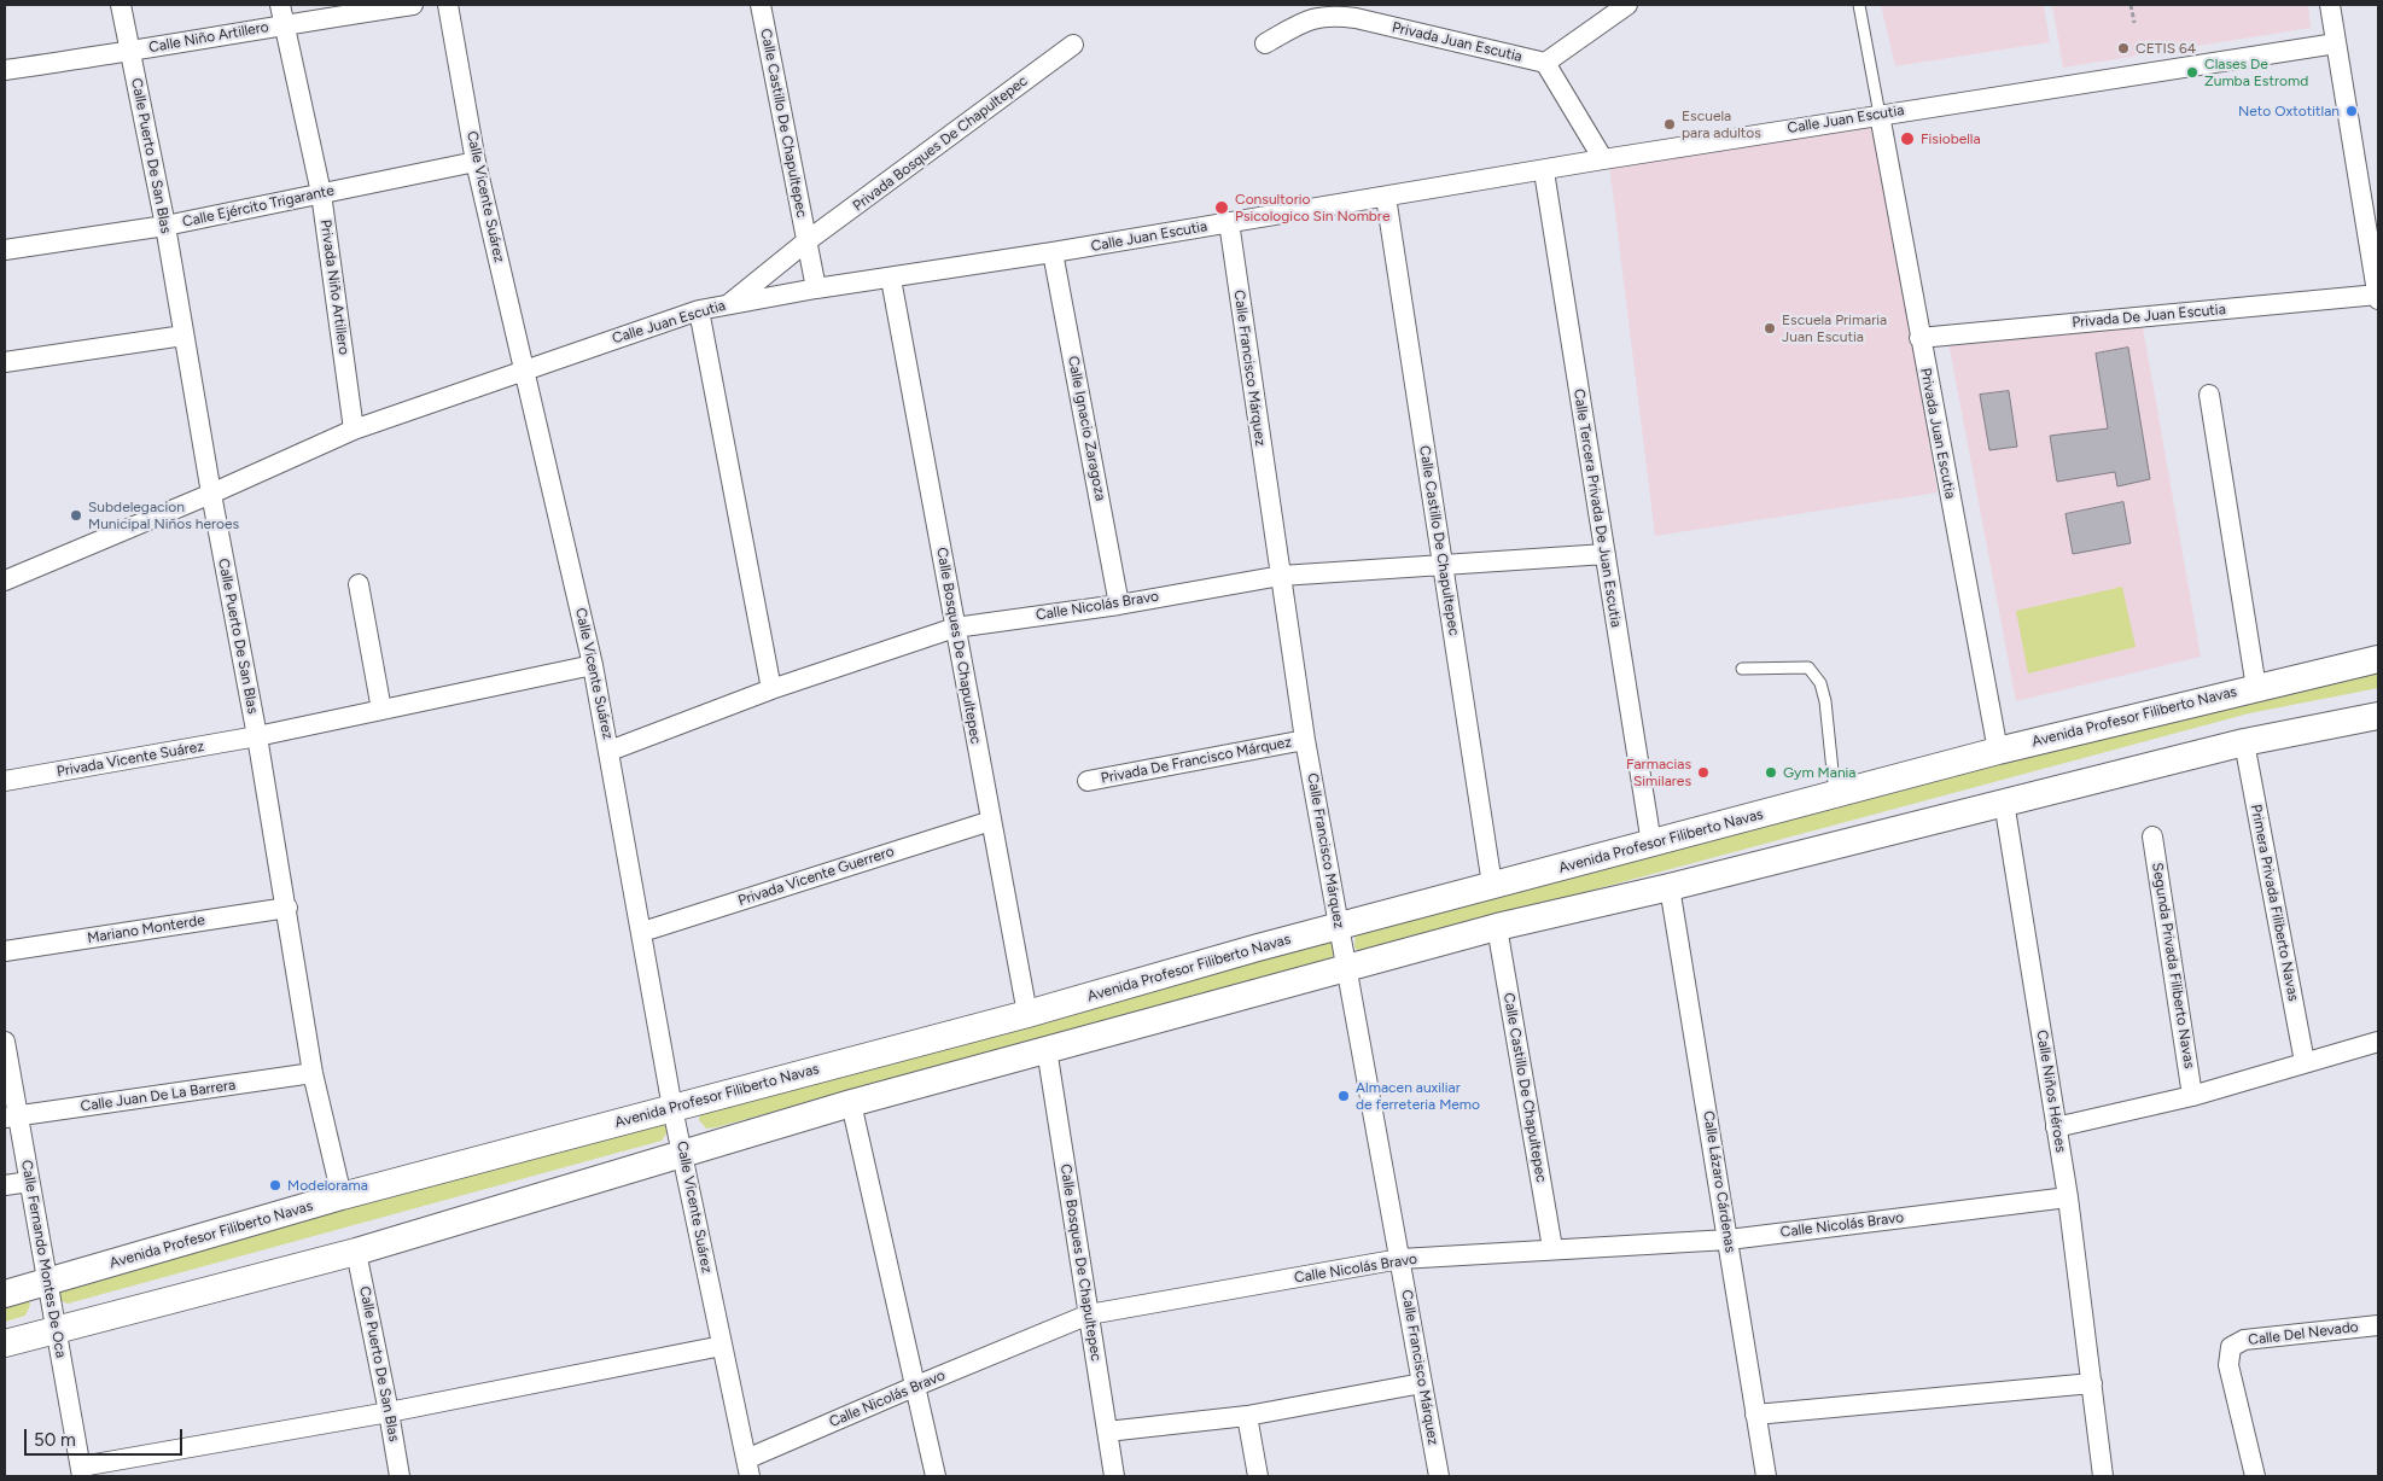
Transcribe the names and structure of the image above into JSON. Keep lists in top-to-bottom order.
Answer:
{
  "streets": {
    "main road": ["Avenida Profesor Filiberto Navas"],
    "street": [
      "Calle Niño Artillero",
      "Privada Juan Escutia",
      "Calle Juan Escutia",
      "Calle Castillo De Chapultepec",
      "Privada Bosques De Chapultepec",
      "Calle Puerto De San Blas",
      "Calle Vicente Suárez",
      "Calle Ejército Trigarante",
      "Privada Niño Artillero",
      "Privada De Juan Escutia",
      "Calle Francisco Márquez",
      "Calle Ignacio Zaragoza",
      "Calle Tercera Privada De Juan Escutia",
      "Calle Nicolás Bravo",
      "Calle Bosques De Chapultepec",
      "Privada Vicente Suárez",
      "Privada De Francisco Márquez",
      "Privada Vicente Guerrero",
      "Primera Privada Filiberto Navas",
      "Mariano Monterde",
      "Segunda Privada Filiberto Navas",
      "Calle Niños Héroes",
      "Calle Juan De La Barrera",
      "Calle Lázaro Cárdenas",
      "Calle Fernando Montes De Oca",
      "Calle Del Nevado"
    ]
  },
  "crossings": [
    ["Calle Niño Artillero", "Calle Puerto De San Blas"],
    ["Calle Niño Artillero", "Privada Niño Artillero"],
    ["Privada Juan Escutia", "Calle Juan Escutia"],
    ["Privada Juan Escutia", "Privada De Juan Escutia"],
    ["Privada Juan Escutia", "Avenida Profesor Filiberto Navas"],
    ["Calle Juan Escutia", "Calle Castillo De Chapultepec"],
    ["Calle Juan Escutia", "Calle Puerto De San Blas"],
    ["Calle Juan Escutia", "Calle Vicente Suárez"],
    ["Calle Juan Escutia", "Privada Niño Artillero"],
    ["Calle Juan Escutia", "Calle Francisco Márquez"],
    ["Calle Juan Escutia", "Calle Ignacio Zaragoza"],
    ["Calle Juan Escutia", "Calle Tercera Privada De Juan Escutia"],
    ["Calle Juan Escutia", "Calle Bosques De Chapultepec"],
    ["Calle Castillo De Chapultepec", "Privada Bosques De Chapultepec"],
    ["Calle Castillo De Chapultepec", "Calle Nicolás Bravo"],
    ["Calle Castillo De Chapultepec", "Avenida Profesor Filiberto Navas"],
    ["Calle Puerto De San Blas", "Calle Ejército Trigarante"],
    ["Calle Puerto De San Blas", "Avenida Profesor Filiberto Navas"],
    ["Calle Puerto De San Blas", "Privada Vicente Suárez"],
    ["Calle Puerto De San Blas", "Mariano Monterde"],
    ["Calle Puerto De San Blas", "Calle Juan De La Barrera"],
    ["Calle Vicente Suárez", "Calle Ejército Trigarante"],
    ["Calle Vicente Suárez", "Calle Nicolás Bravo"],
    ["Calle Vicente Suárez", "Avenida Profesor Filiberto Navas"],
    ["Calle Vicente Suárez", "Privada Vicente Suárez"],
    ["Calle Vicente Suárez", "Privada Vicente Guerrero"],
    ["Calle Ejército Trigarante", "Privada Niño Artillero"],
    ["Calle Francisco Márquez", "Calle Nicolás Bravo"],
    ["Calle Francisco Márquez", "Avenida Profesor Filiberto Navas"],
    ["Calle Francisco Márquez", "Privada De Francisco Márquez"],
    ["Calle Ignacio Zaragoza", "Calle Nicolás Bravo"],
    ["Calle Tercera Privada De Juan Escutia", "Calle Nicolás Bravo"],
    ["Calle Tercera Privada De Juan Escutia", "Avenida Profesor Filiberto Navas"],
    ["Calle Nicolás Bravo", "Calle Bosques De Chapultepec"],
    ["Calle Nicolás Bravo", "Calle Niños Héroes"],
    ["Calle Nicolás Bravo", "Calle Lázaro Cárdenas"],
    ["Calle Bosques De Chapultepec", "Avenida Profesor Filiberto Navas"],
    ["Calle Bosques De Chapultepec", "Privada Vicente Guerrero"],
    ["Avenida Profesor Filiberto Navas", "Calle Fernando Montes De Oca"],
    ["Calle Juan De La Barrera", "Calle Fernando Montes De Oca"]
  ],
  "places": [
    "CETIS 64",
    "Clases De Zumba Estromd",
    "Neto Oxtotitlan",
    "Escuela para adultos",
    "Fisiobella",
    "Consultorio Psicologico Sin Nombre",
    "Escuela Primaria Juan Escutia",
    "Subdelegacion Municipal Niños heroes",
    "Farmacias Similares",
    "Gym Mania",
    "Almacen auxiliar de ferreteria Memo",
    "Modelorama"
  ],
  "scale_bar": "50 m"
}
